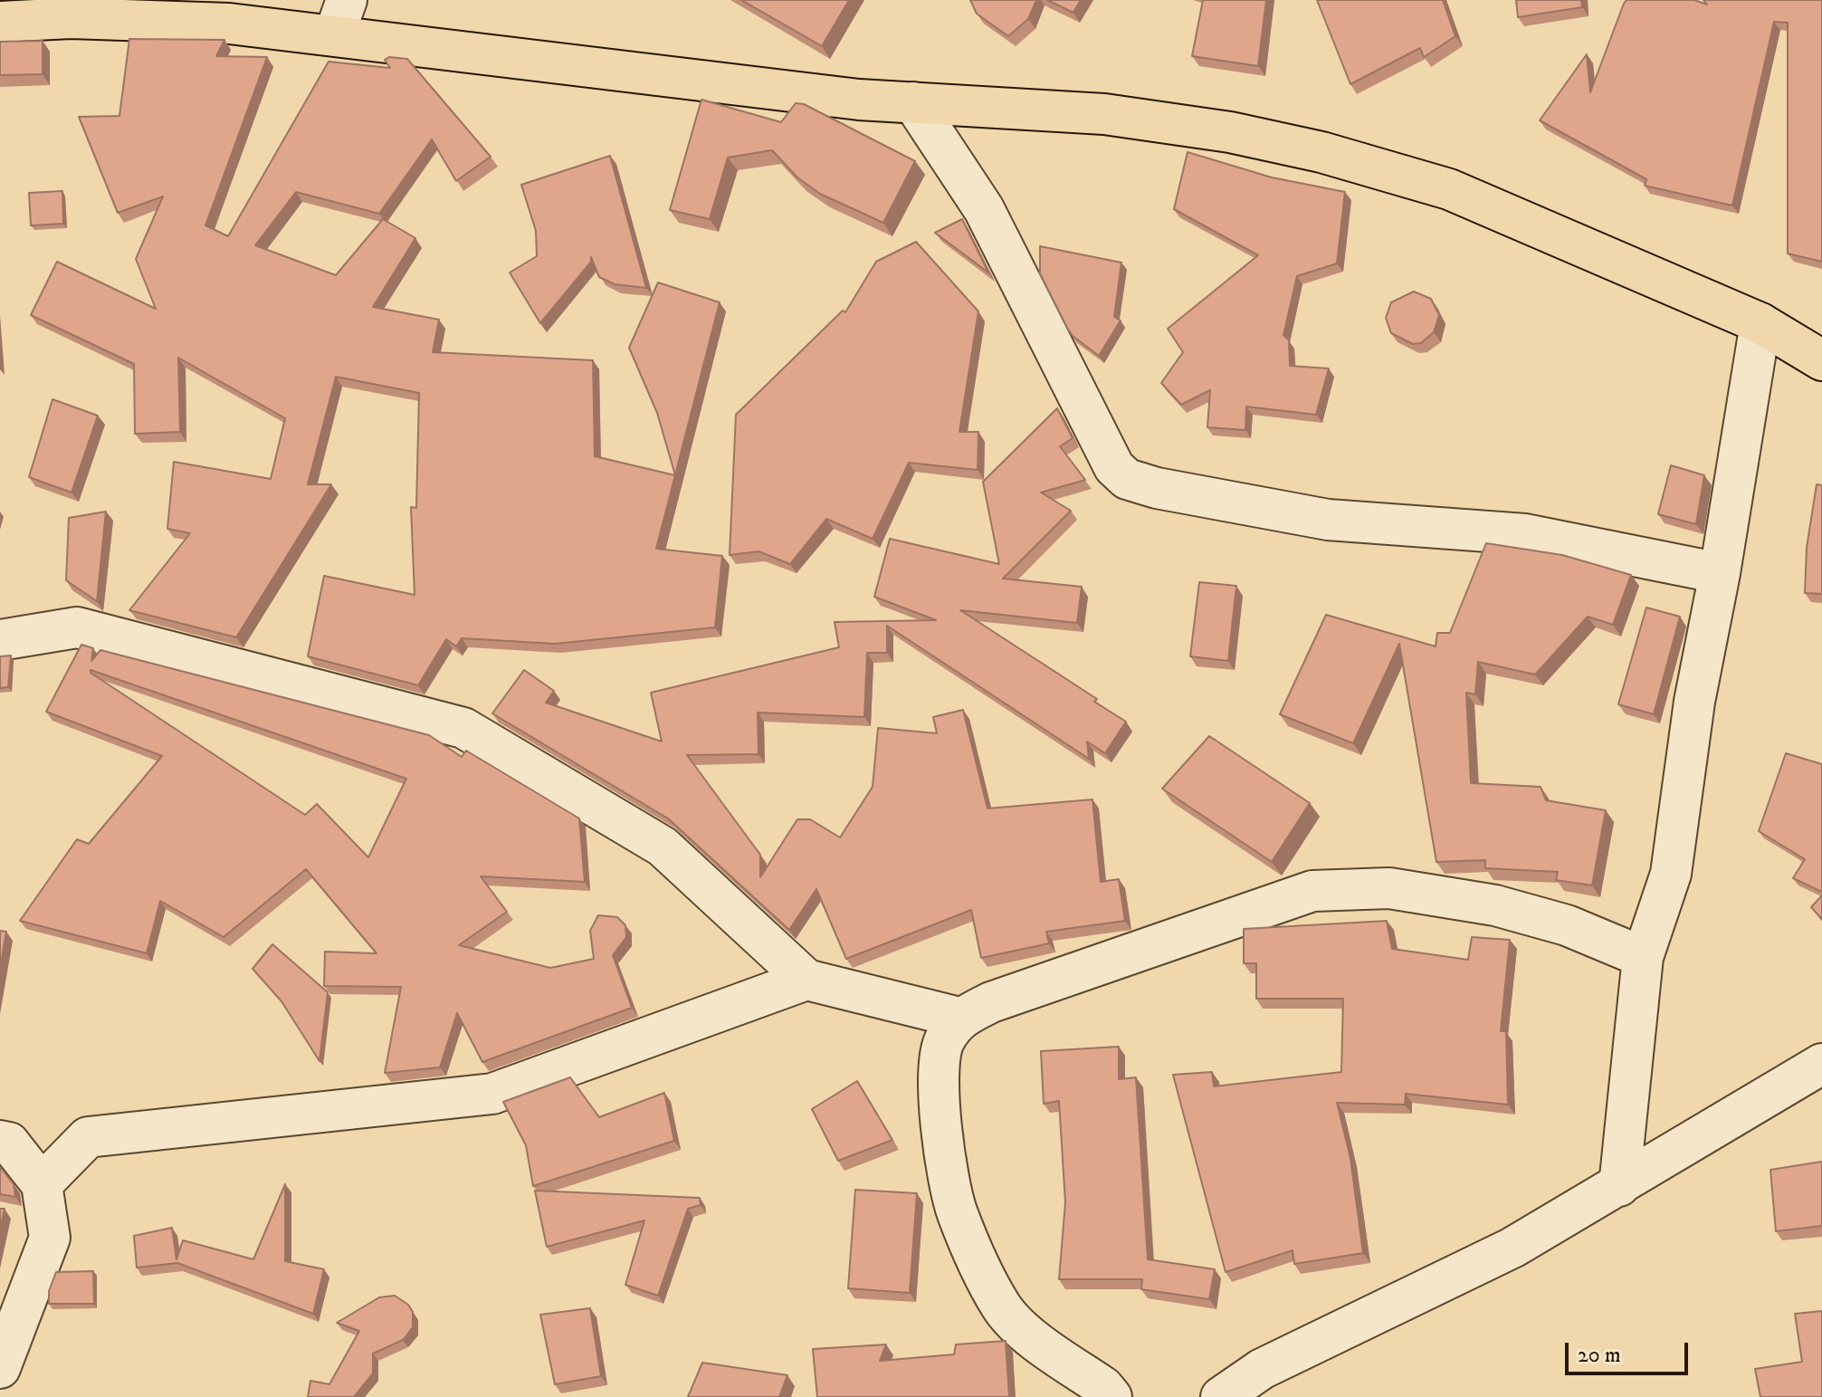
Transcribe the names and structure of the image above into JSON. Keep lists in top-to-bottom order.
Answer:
{
  "scale_bar": "20 m"
}
